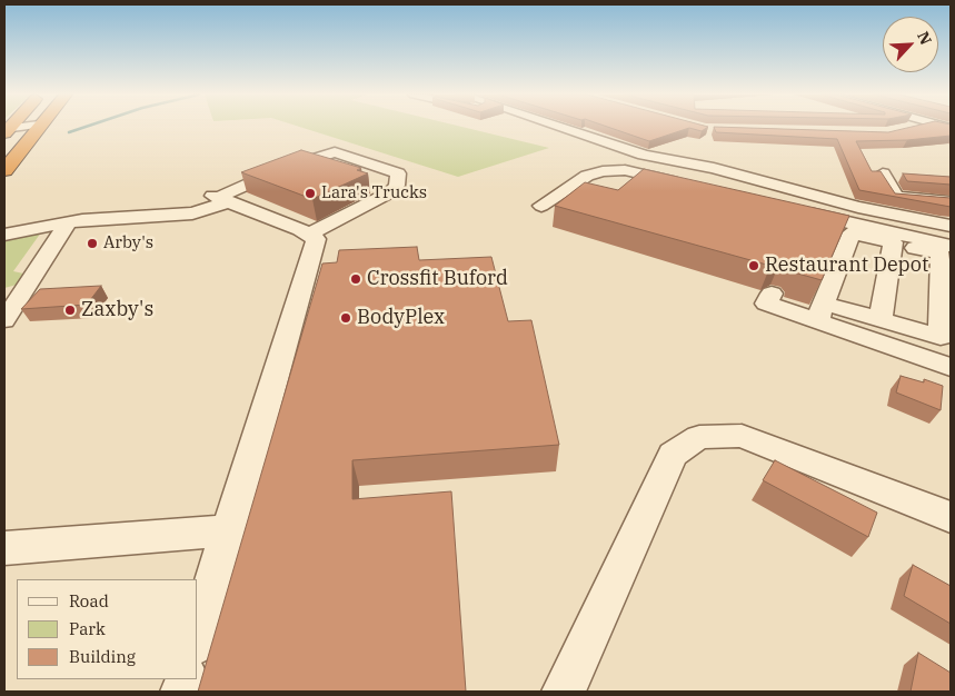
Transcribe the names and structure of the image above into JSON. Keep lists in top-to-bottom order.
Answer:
{
  "places": [
    "Lara's Trucks",
    "Arby's",
    "Restaurant Depot",
    "Crossfit Buford",
    "Zaxby's",
    "BodyPlex"
  ],
  "legend": ["Road", "Park", "Building"],
  "north": "top right"
}
